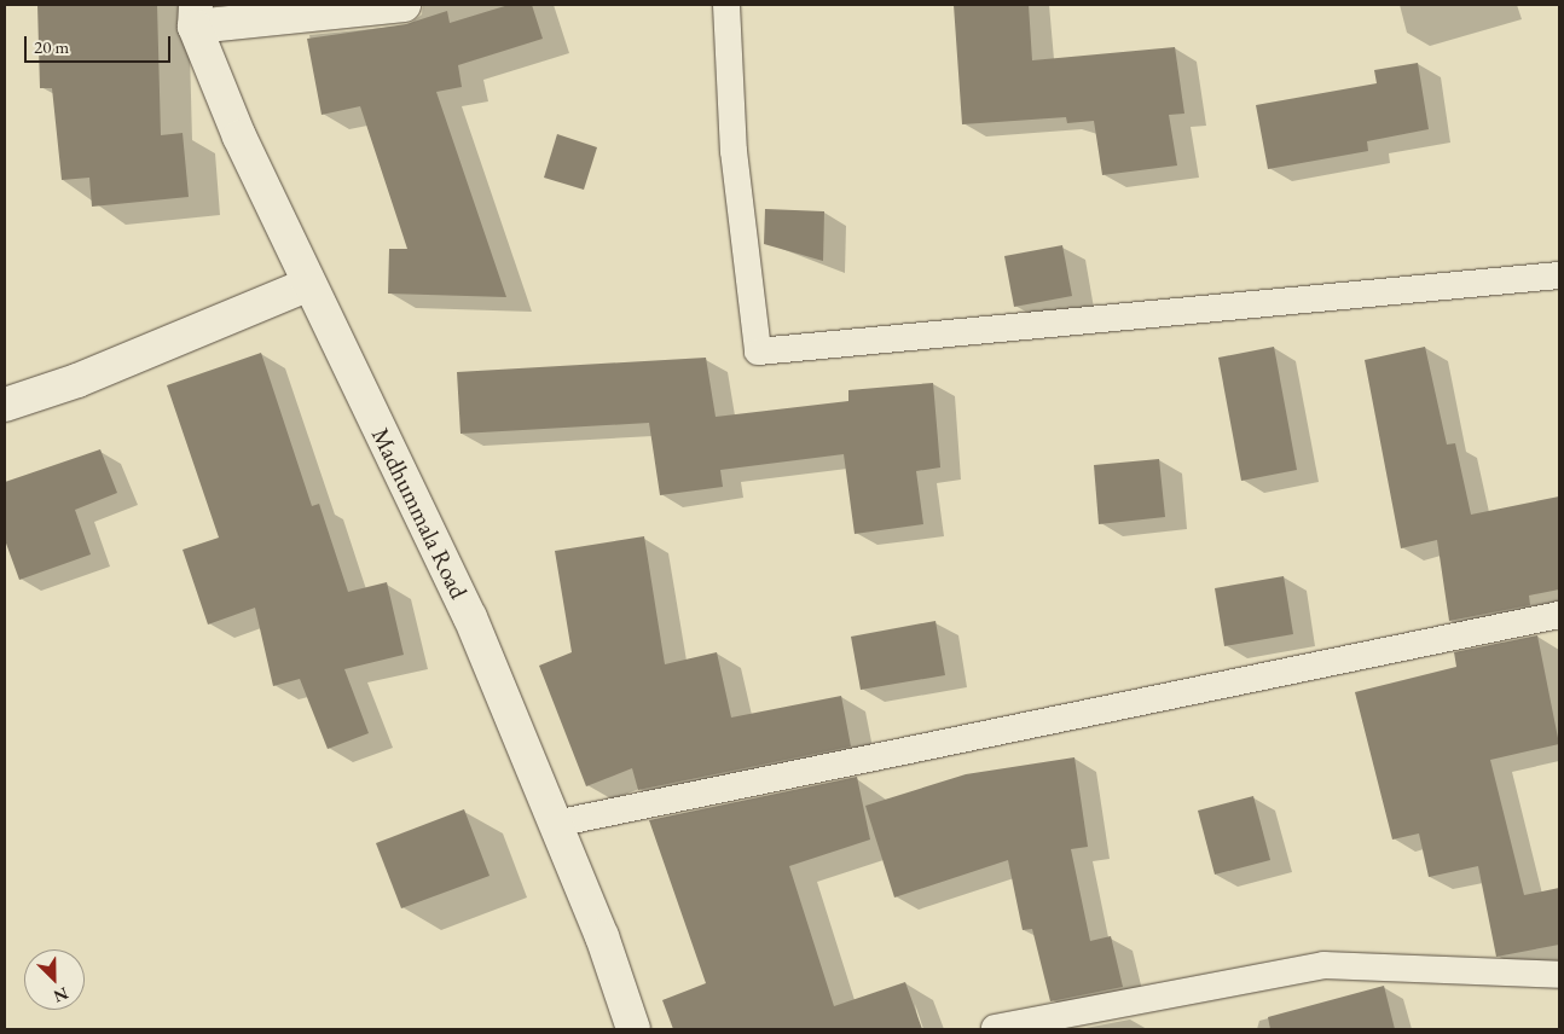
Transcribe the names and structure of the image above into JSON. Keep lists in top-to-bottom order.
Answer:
{
  "streets": {
    "street": ["Madhummala Road"]
  },
  "scale_bar": "20 m",
  "north": "bottom right"
}
